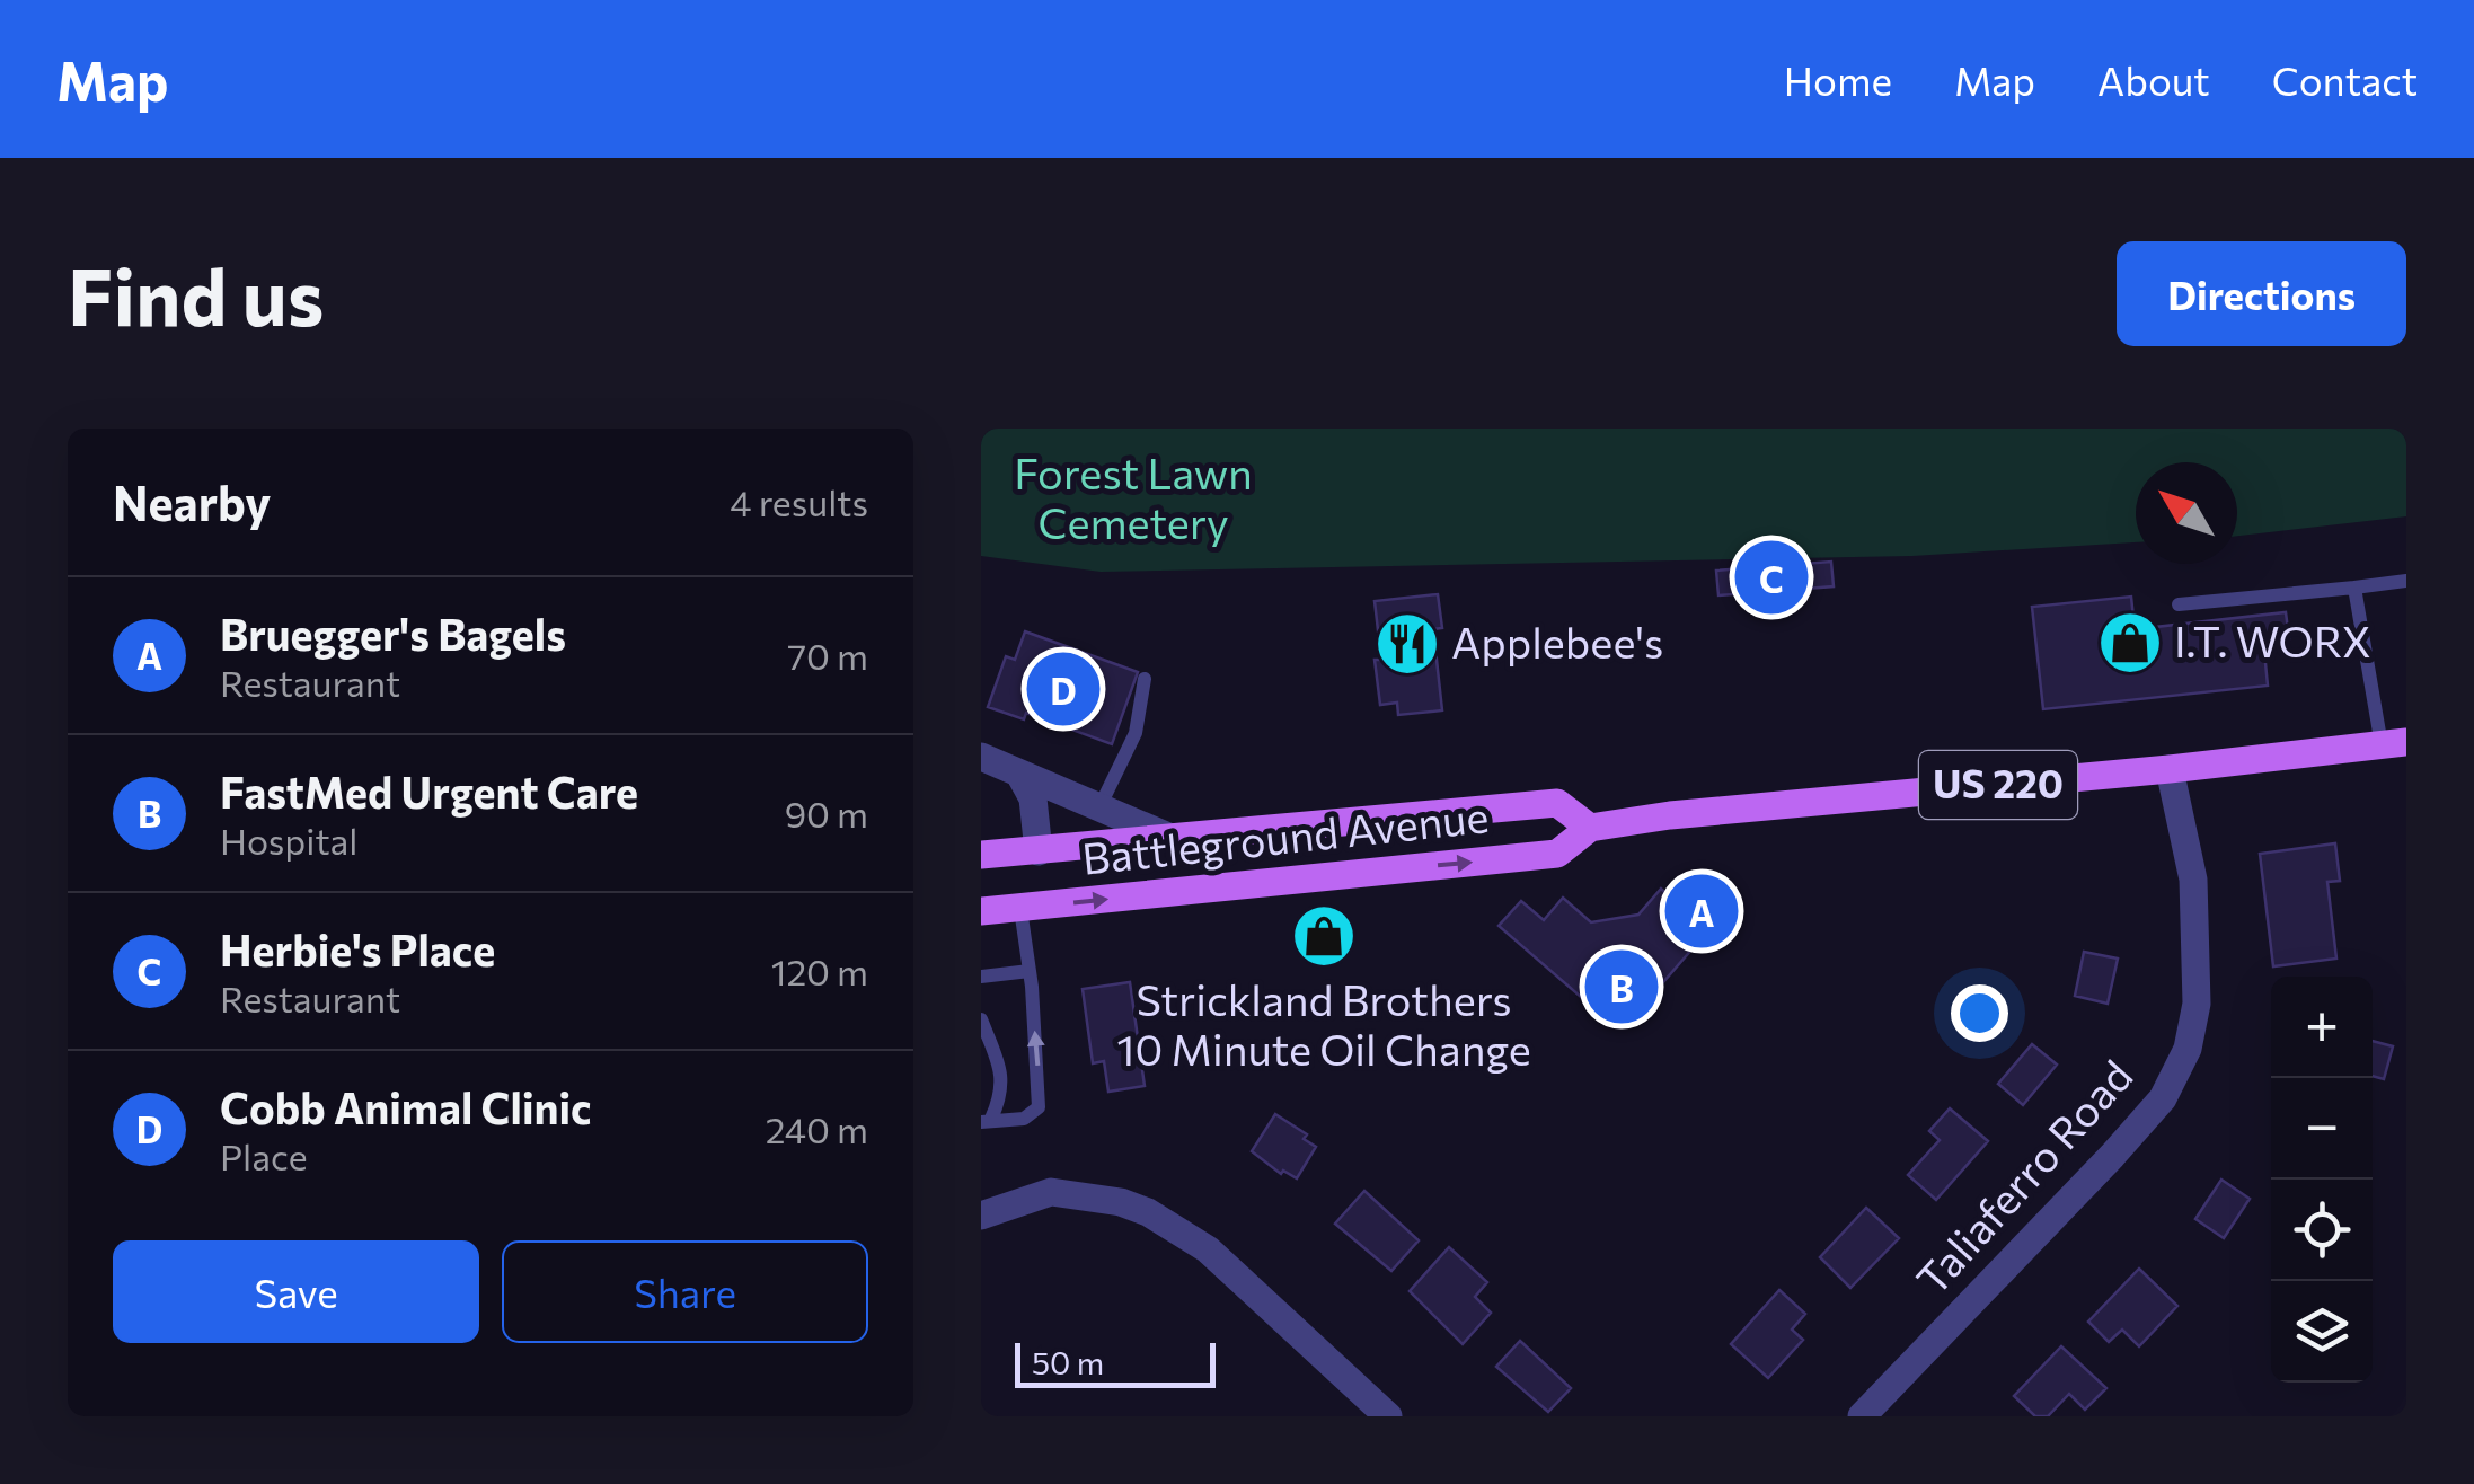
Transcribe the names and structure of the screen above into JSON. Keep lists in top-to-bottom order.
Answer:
{
  "streets": {
    "main road": ["US 220", "Battleground Avenue"],
    "street": ["Taliaferro Road"]
  },
  "crossings": [
    ["Battleground Avenue", "Taliaferro Road"]
  ],
  "parks": ["Forest Lawn Cemetery"],
  "places": {
    "shop": ["I.T. WORX", "Strickland Brothers 10 Minute Oil Change"],
    "restaurant": ["Applebee's"]
  },
  "scale_bar": "50 m",
  "north": "top left",
  "page": {
    "header": "Map",
    "nav": [
      "Home",
      "Map",
      "About",
      "Contact"
    ],
    "buttons": [
      "Directions",
      ["Save", "Share"]
    ],
    "title": "Find us",
    "heading": ["Nearby", "4 results"],
    "pins": [
      "C",
      "D",
      "A",
      "B"
    ],
    "list": [
      {
        "mark": "A",
        "name": "Bruegger's Bagels",
        "note": "Restaurant",
        "value": "70 m"
      },
      {
        "mark": "B",
        "name": "FastMed Urgent Care",
        "note": "Hospital",
        "value": "90 m"
      },
      {
        "mark": "C",
        "name": "Herbie's Place",
        "note": "Restaurant",
        "value": "120 m"
      },
      {
        "mark": "D",
        "name": "Cobb Animal Clinic",
        "note": "Place",
        "value": "240 m"
      }
    ],
    "map_buttons": ["+", "−"],
    "scale": "50 m"
  }
}
